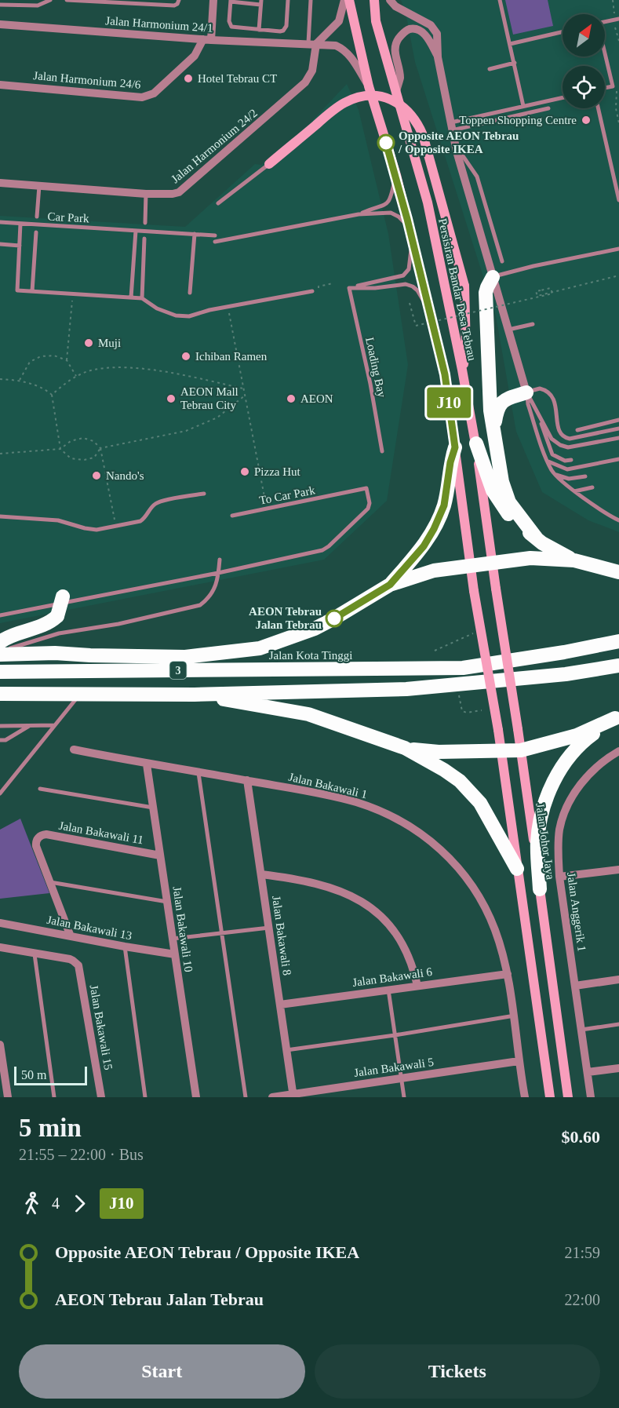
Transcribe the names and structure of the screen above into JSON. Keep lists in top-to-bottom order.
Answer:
{
  "streets": {
    "highway": ["Jalan Kota Tinggi", "3"],
    "main road": ["Persisiran Bandar Desa Tebrau", "Jalan Johor Jaya"],
    "street": [
      "Jalan Harmonium 24/1",
      "Jalan Harmonium 24/6",
      "Jalan Harmonium 24/2",
      "Jalan Bakawali 1",
      "Jalan Bakawali 11",
      "Jalan Anggerik 1",
      "Jalan Bakawali 13",
      "Jalan Bakawali 10",
      "Jalan Bakawali 8",
      "Jalan Bakawali 6",
      "Jalan Bakawali 15",
      "Jalan Bakawali 5"
    ],
    "lane": ["Car Park", "Loading Bay", "To Car Park"]
  },
  "crossings": [
    ["Jalan Harmonium 24/1", "Jalan Harmonium 24/6"],
    ["Jalan Harmonium 24/1", "Jalan Harmonium 24/2"],
    ["Persisiran Bandar Desa Tebrau", "Jalan Johor Jaya"],
    ["Jalan Bakawali 1", "Jalan Bakawali 10"],
    ["Jalan Bakawali 1", "Jalan Bakawali 8"],
    ["Jalan Bakawali 1", "Jalan Bakawali 6"],
    ["Jalan Bakawali 1", "Jalan Bakawali 5"],
    ["Jalan Bakawali 11", "Jalan Bakawali 10"],
    ["Jalan Bakawali 13", "Jalan Bakawali 10"],
    ["Jalan Bakawali 8", "Jalan Bakawali 6"],
    ["Jalan Bakawali 8", "Jalan Bakawali 5"]
  ],
  "places": [
    "Hotel Tebrau CT",
    "Toppen Shopping Centre",
    "Opposite AEON Tebrau / Opposite IKEA",
    "Muji",
    "Ichiban Ramen",
    "AEON Mall Tebrau City",
    "AEON",
    "Pizza Hut",
    "Nando's",
    "AEON Tebrau Jalan Tebrau"
  ],
  "lines": ["bus line J10"],
  "scale_bar": "50 m",
  "north": "top right",
  "page": {
    "on_map": "J10",
    "scale": "50 m",
    "heading": ["5 min", "21:55 – 22:00 · Bus", "$0.60"],
    "legs": ["4", "J10"],
    "list": [
      {
        "name": "Opposite AEON Tebrau / Opposite IKEA",
        "value": "21:59"
      },
      {
        "name": "AEON Tebrau Jalan Tebrau",
        "value": "22:00"
      }
    ],
    "buttons": ["Start", "Tickets"]
  }
}
